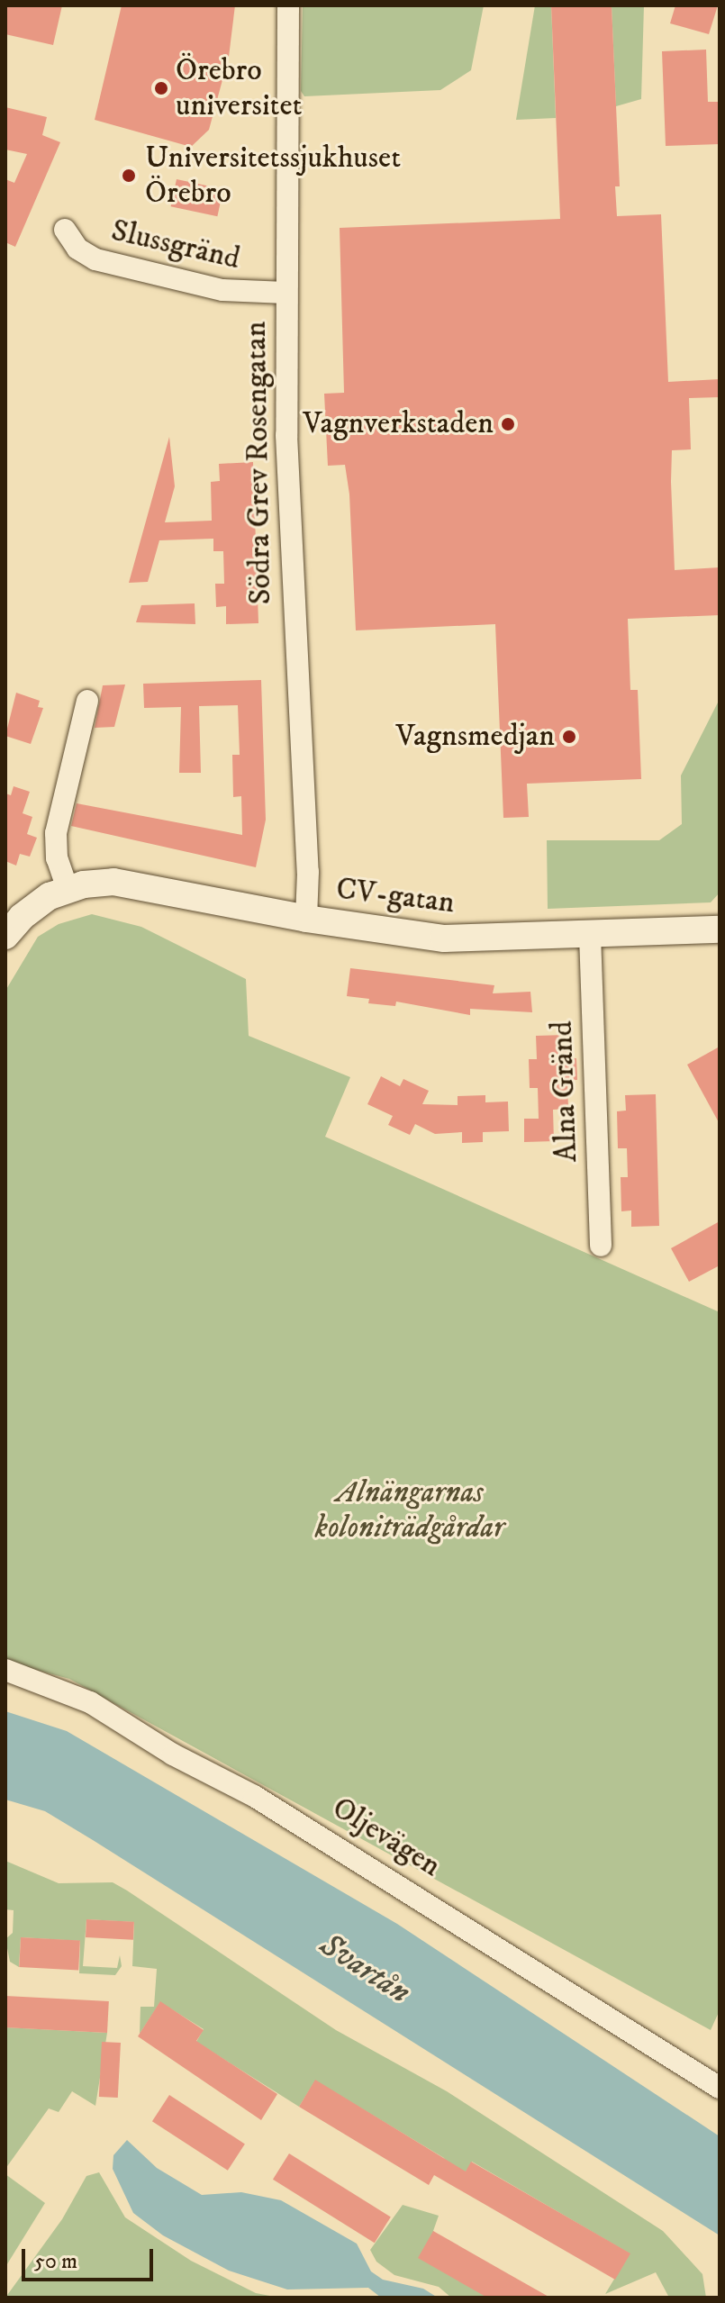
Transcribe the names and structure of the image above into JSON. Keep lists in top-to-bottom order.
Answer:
{
  "streets": {
    "street": [
      "Slussgränd",
      "Södra Grev Rosengatan",
      "CV-gatan",
      "Alna Gränd",
      "Oljevägen"
    ]
  },
  "crossings": [
    ["Slussgränd", "Södra Grev Rosengatan"],
    ["Södra Grev Rosengatan", "CV-gatan"],
    ["CV-gatan", "Alna Gränd"]
  ],
  "water": ["Svartån"],
  "parks": ["Alnängarnas koloniträdgårdar"],
  "places": [
    "Örebro universitet",
    "Universitetssjukhuset Örebro",
    "Vagnverkstaden",
    "Vagnsmedjan"
  ],
  "scale_bar": "50 m"
}
